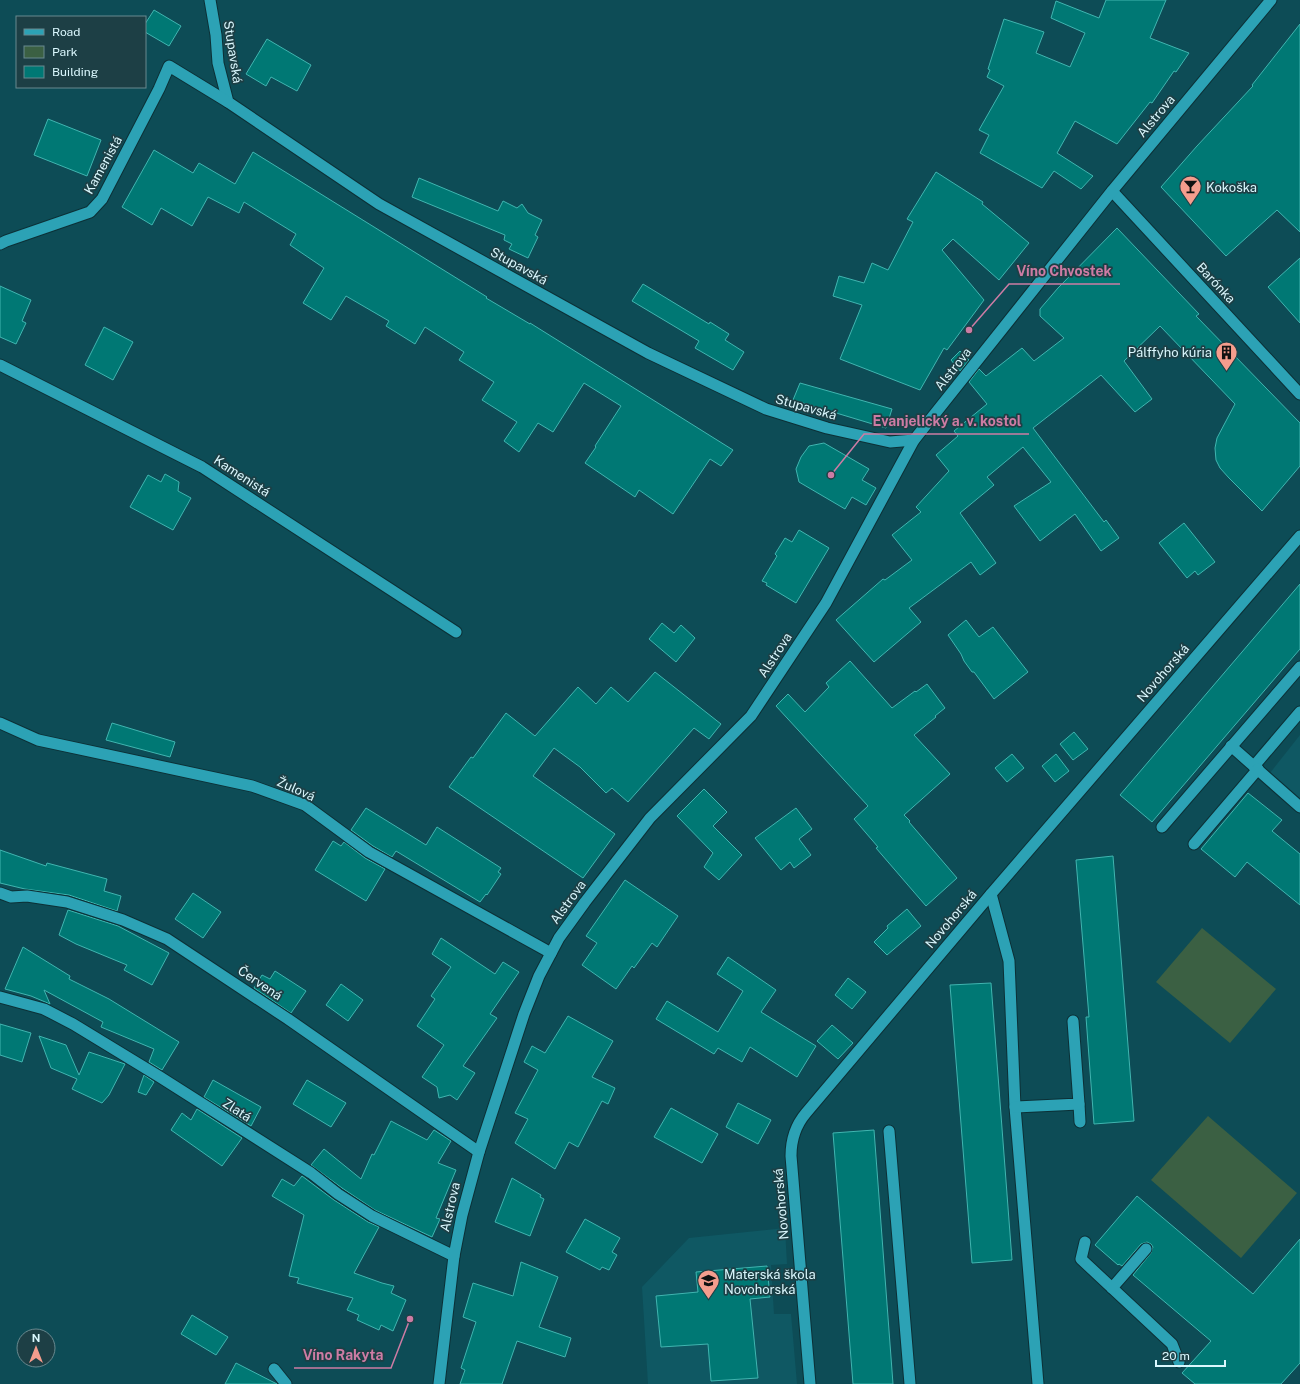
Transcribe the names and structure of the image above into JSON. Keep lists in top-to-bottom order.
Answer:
{
  "streets": {
    "street": [
      "Stupavská",
      "Alstrova",
      "Kamenistá",
      "Barónka",
      "Novohorská",
      "Žulová",
      "Červená",
      "Zlatá"
    ]
  },
  "crossings": [
    ["Stupavská", "Alstrova"],
    ["Stupavská", "Kamenistá"],
    ["Alstrova", "Barónka"],
    ["Alstrova", "Žulová"],
    ["Alstrova", "Červená"],
    ["Alstrova", "Zlatá"]
  ],
  "places": {
    "bar": ["Kokoška"],
    "other": ["Víno Chvostek", "Evanjelický a. v. kostol", "Víno Rakyta"],
    "building": ["Pálffyho kúria"],
    "school or university": ["Materská škola Novohorská"]
  },
  "legend": ["Road", "Park", "Building"],
  "scale_bar": "20 m",
  "north": "top"
}
